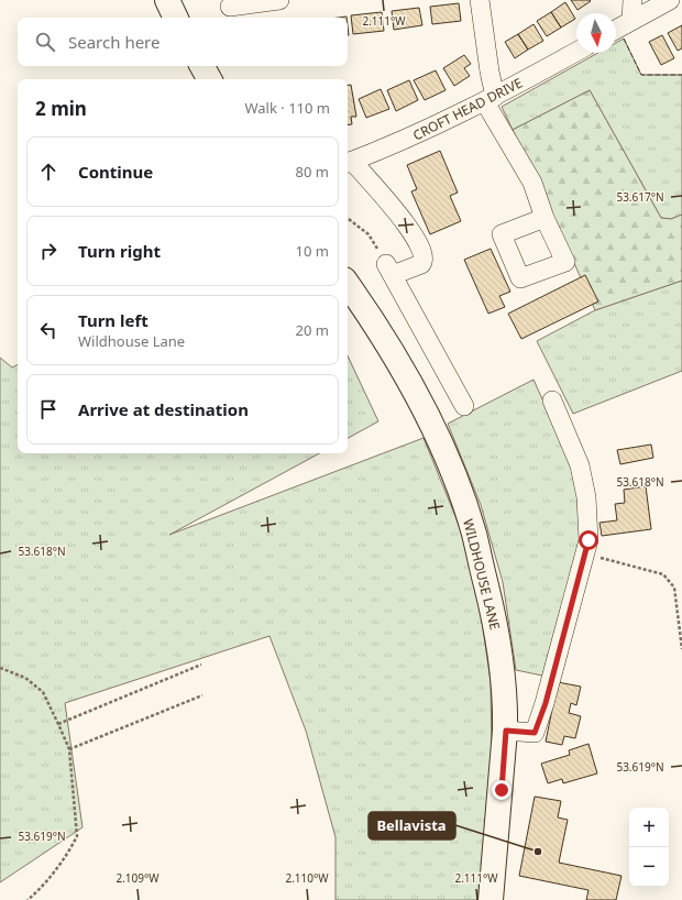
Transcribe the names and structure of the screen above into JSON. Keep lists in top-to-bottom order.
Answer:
{
  "streets": {
    "main road": ["WILDHOUSE LANE"],
    "street": ["CROFT HEAD DRIVE"]
  },
  "places": ["Bellavista"],
  "north": "bottom",
  "page": {
    "search": "Search here",
    "heading": ["2 min", "Walk · 110 m"],
    "list": [
      ["Continue", "80 m"],
      ["Turn right", "10 m"],
      ["Turn left", "Wildhouse Lane", "20 m"],
      "Arrive at destination"
    ],
    "map_buttons": ["+", "−"]
  },
  "coordinates": [
    "2.111°W",
    "53.617°N",
    "53.618°N",
    "53.619°N",
    "2.109°W",
    "2.110°W"
  ]
}
